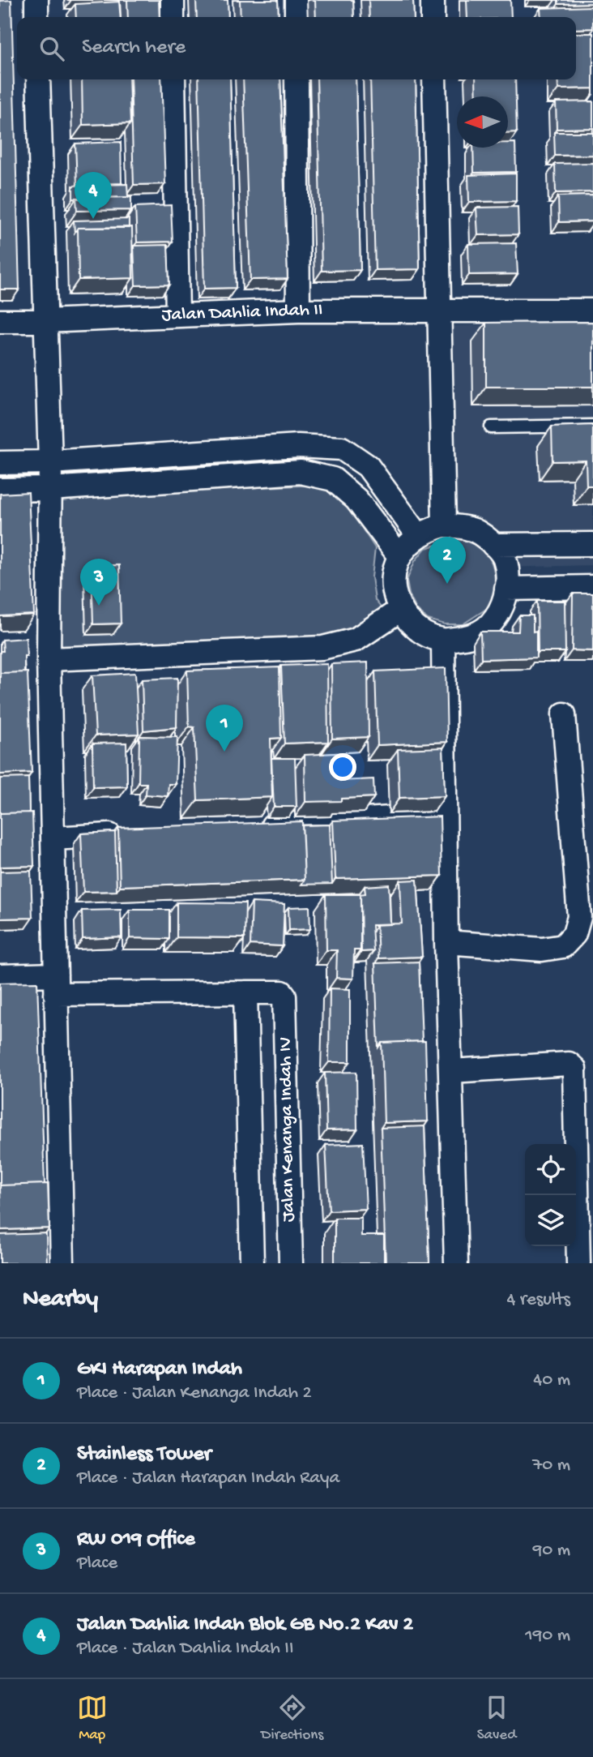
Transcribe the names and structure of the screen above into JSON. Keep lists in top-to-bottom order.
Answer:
{
  "streets": {
    "street": ["Jalan Dahlia Indah II", "Jalan Kenanga Indah IV"]
  },
  "north": "left",
  "page": {
    "search": "Search here",
    "pins": [
      "4",
      "2",
      "3",
      "1"
    ],
    "heading": ["Nearby", "4 results"],
    "list": [
      {
        "mark": "1",
        "name": "GKI Harapan Indah",
        "note": "Place · Jalan Kenanga Indah 2",
        "value": "40 m"
      },
      {
        "mark": "2",
        "name": "Stainless Tower",
        "note": "Place · Jalan Harapan Indah Raya",
        "value": "70 m"
      },
      {
        "mark": "3",
        "name": "RW 019 Office",
        "note": "Place",
        "value": "90 m"
      },
      {
        "mark": "4",
        "name": "Jalan Dahlia Indah Blok GB No.2 Kav 2",
        "note": "Place · Jalan Dahlia Indah II",
        "value": "190 m"
      }
    ],
    "nav": ["Map", "Directions", "Saved"]
  }
}
